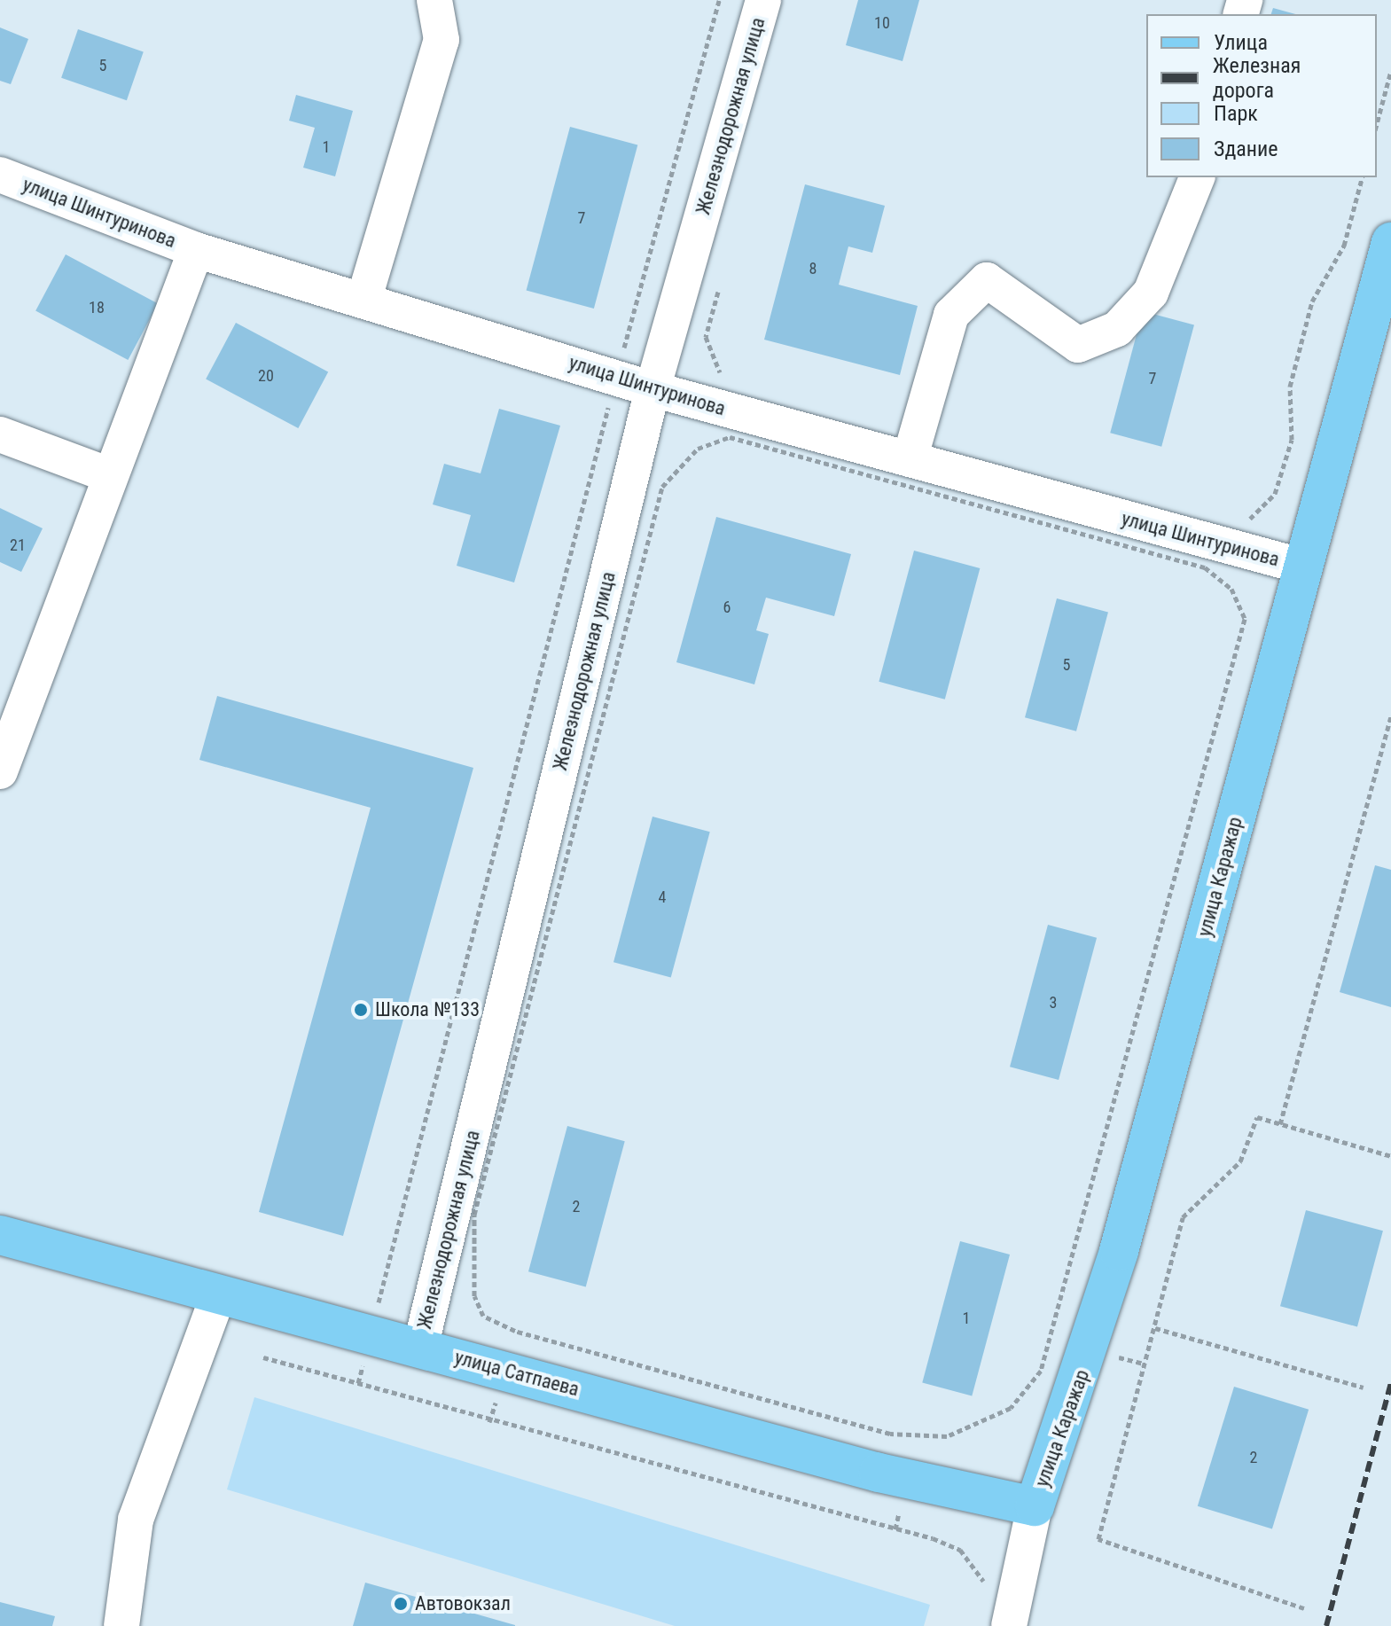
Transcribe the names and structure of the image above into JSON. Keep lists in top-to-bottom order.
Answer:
{
  "streets": {
    "main road": ["улица Каражар", "улица Сатпаева"],
    "street": ["Железнодорожная улица", "улица Шинтуринова"]
  },
  "crossings": [
    ["Железнодорожная улица", "улица Шинтуринова"],
    ["Железнодорожная улица", "улица Сатпаева"],
    ["улица Шинтуринова", "улица Каражар"],
    ["улица Каражар", "улица Сатпаева"]
  ],
  "places": ["Школа №133", "Автовокзал"],
  "house_numbers": [
    "10",
    "5",
    "1",
    "7",
    "8",
    "18",
    "20",
    "7",
    "21",
    "6",
    "5",
    "4",
    "3",
    "2",
    "1",
    "2"
  ],
  "legend": [
    "Улица",
    "Железная дорога",
    "Парк",
    "Здание"
  ]
}
